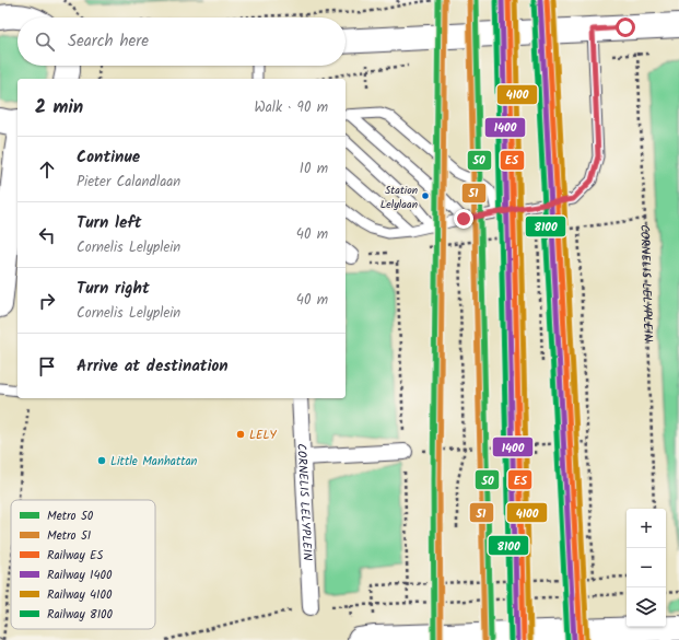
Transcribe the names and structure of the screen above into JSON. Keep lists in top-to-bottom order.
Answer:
{
  "streets": {
    "street": ["CORNELIS LELYPLEIN"]
  },
  "places": ["Station Lelylaan", "LELY", "Little Manhattan"],
  "lines": [
    "metro line 50",
    "metro line 51",
    "rail line ES",
    "rail line 1400",
    "rail line 4100",
    "rail line 8100"
  ],
  "legend": [
    "Metro 50",
    "Metro 51",
    "Railway ES",
    "Railway 1400",
    "Railway 4100",
    "Railway 8100"
  ],
  "page": {
    "search": "Search here",
    "heading": ["2 min", "Walk · 90 m"],
    "list": [
      ["Continue", "Pieter Calandlaan", "10 m"],
      ["Turn left", "Cornelis Lelyplein", "40 m"],
      ["Turn right", "Cornelis Lelyplein", "40 m"],
      "Arrive at destination"
    ],
    "map_buttons": ["+", "−"]
  }
}
